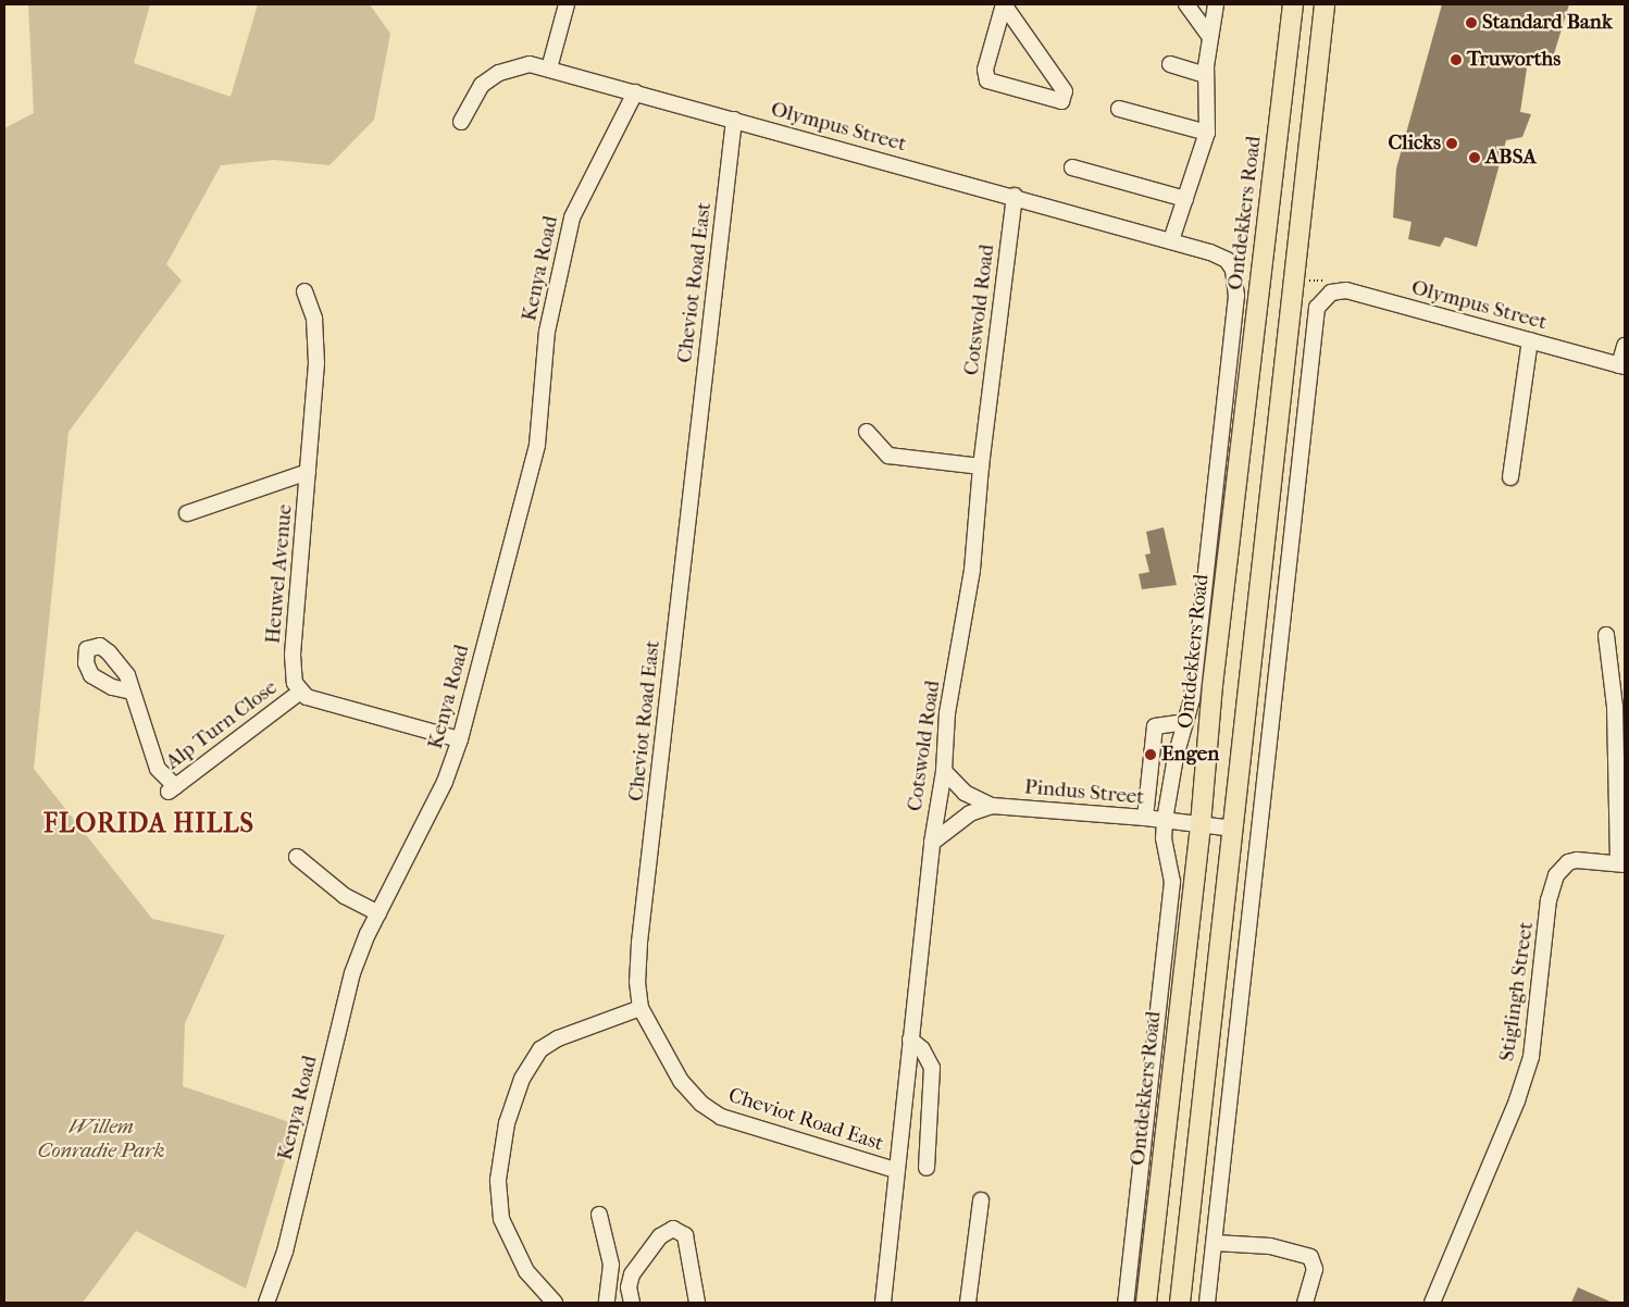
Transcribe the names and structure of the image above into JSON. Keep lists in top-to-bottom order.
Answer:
{
  "streets": {
    "main road": ["Ontdekkers Road"],
    "street": [
      "Olympus Street",
      "Kenya Road",
      "Cheviot Road East",
      "Cotswold Road",
      "Heuwel Avenue",
      "Alp Turn Close",
      "Pindus Street",
      "Stiglingh Street"
    ]
  },
  "crossings": [
    ["Olympus Street", "Ontdekkers Road"],
    ["Olympus Street", "Kenya Road"],
    ["Olympus Street", "Cheviot Road East"],
    ["Olympus Street", "Cotswold Road"],
    ["Ontdekkers Road", "Pindus Street"],
    ["Cheviot Road East", "Cotswold Road"],
    ["Cotswold Road", "Pindus Street"],
    ["Heuwel Avenue", "Alp Turn Close"]
  ],
  "districts": ["FLORIDA HILLS"],
  "parks": ["Willem Conradie Park"],
  "places": [
    "Standard Bank",
    "Truworths",
    "Clicks",
    "ABSA",
    "Engen"
  ]
}
